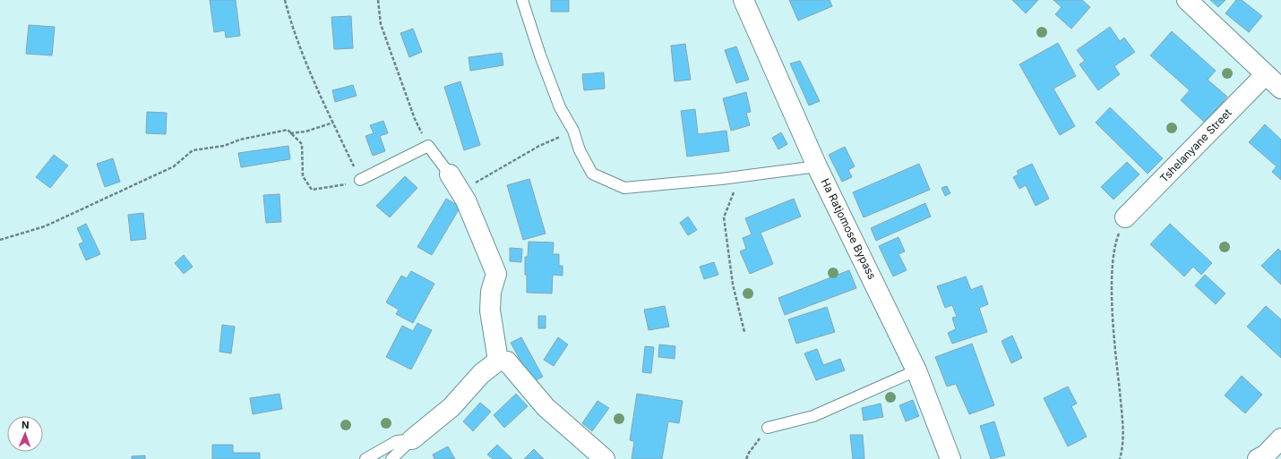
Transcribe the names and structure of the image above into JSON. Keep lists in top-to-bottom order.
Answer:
{
  "streets": {
    "street": ["Tshelanyane Street", "Ha Ratjomose Bypass"]
  },
  "north": "top"
}
